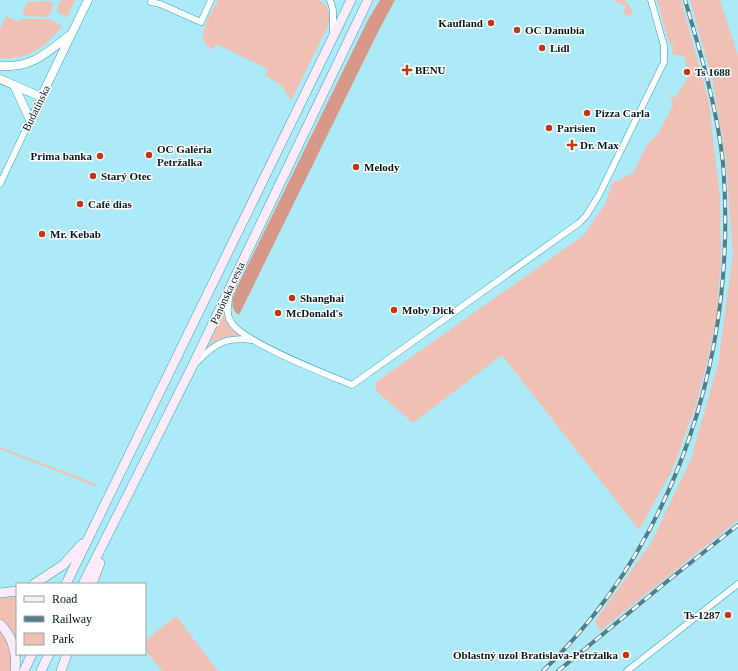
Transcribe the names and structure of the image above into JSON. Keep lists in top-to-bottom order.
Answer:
{
  "streets": {
    "main road": ["Panónska cesta"],
    "street": ["Budatínska"]
  },
  "places": {
    "other": [
      "Kaufland",
      "OC Danubia",
      "Lidl",
      "Ts 1688",
      "Pizza Carla",
      "Parisien",
      "OC Galéria Petržalka",
      "Prima banka",
      "Melody",
      "Starý Otec",
      "Café dias",
      "Mr. Kebab",
      "Shanghai",
      "Moby Dick",
      "McDonald's",
      "Ts-1287",
      "Oblastný uzol Bratislava-Petržalka"
    ],
    "health": ["BENU", "Dr. Max"]
  },
  "legend": ["Road", "Railway", "Park"]
}
